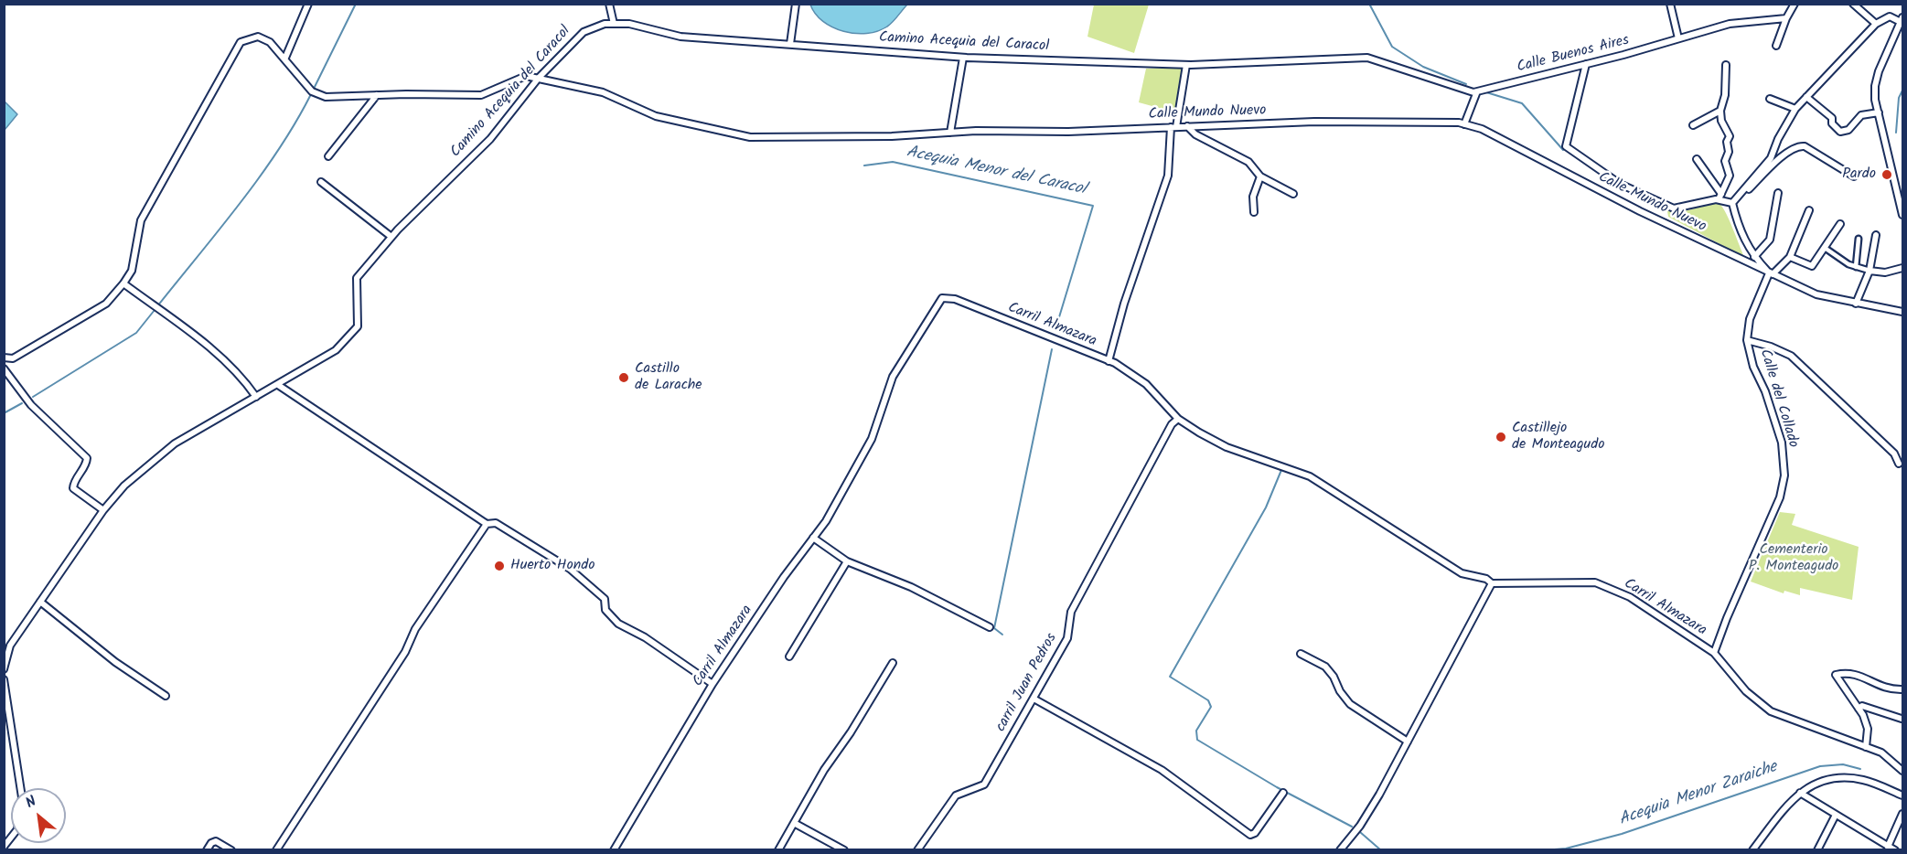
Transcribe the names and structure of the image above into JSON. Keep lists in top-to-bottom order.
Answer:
{
  "streets": {
    "street": [
      "Camino Acequia del Caracol",
      "Calle Buenos Aires",
      "Calle Mundo Nuevo",
      "Carril Almazara",
      "Calle del Collado",
      "carril Juan Pedros"
    ]
  },
  "crossings": [
    ["Camino Acequia del Caracol", "Calle Buenos Aires"],
    ["Camino Acequia del Caracol", "Calle Mundo Nuevo"],
    ["Calle Buenos Aires", "Calle Mundo Nuevo"],
    ["Calle Mundo Nuevo", "Calle del Collado"],
    ["Carril Almazara", "Calle del Collado"],
    ["Carril Almazara", "carril Juan Pedros"]
  ],
  "water": ["Acequia Menor del Caracol", "Acequia Menor Zaraiche"],
  "parks": ["Cementerio P. Monteagudo"],
  "places": [
    "Pardo",
    "Castillo de Larache",
    "Castillejo de Monteagudo",
    "Huerto Hondo"
  ],
  "north": "top left"
}
